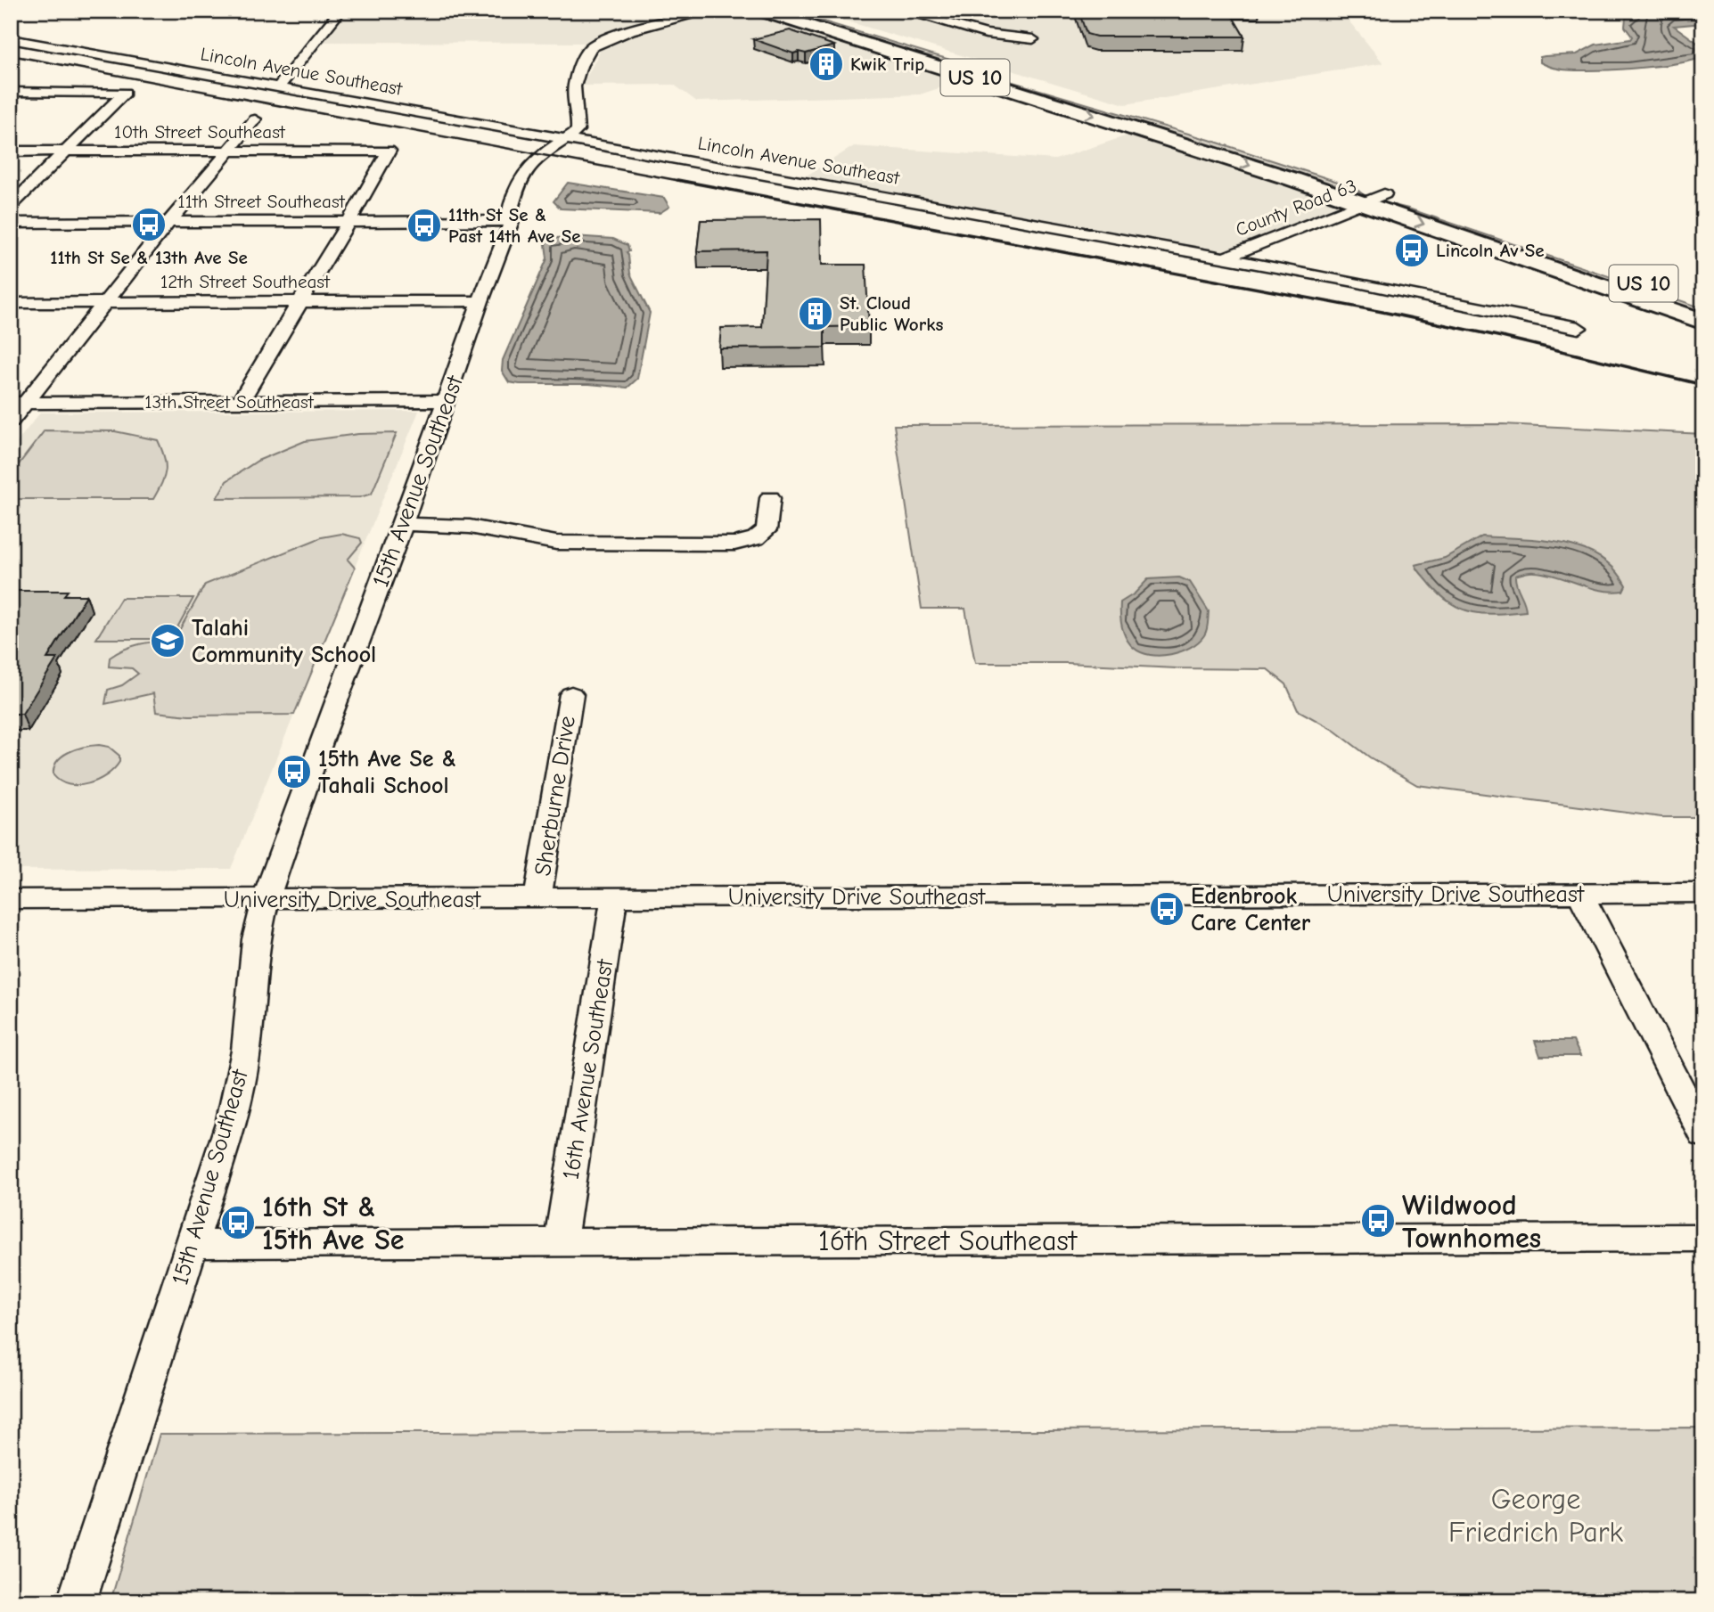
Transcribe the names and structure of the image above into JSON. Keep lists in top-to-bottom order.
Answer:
{
  "streets": {
    "highway": ["US 10"],
    "street": [
      "Lincoln Avenue Southeast",
      "10th Street Southeast",
      "11th Street Southeast",
      "County Road 63",
      "12th Street Southeast",
      "13th Street Southeast",
      "15th Avenue Southeast",
      "Sherburne Drive",
      "University Drive Southeast",
      "16th Avenue Southeast",
      "16th Street Southeast"
    ]
  },
  "crossings": [
    ["Lincoln Avenue Southeast", "County Road 63"],
    ["Lincoln Avenue Southeast", "15th Avenue Southeast"],
    ["US 10", "County Road 63"],
    ["10th Street Southeast", "11th Street Southeast"],
    ["11th Street Southeast", "15th Avenue Southeast"],
    ["12th Street Southeast", "15th Avenue Southeast"],
    ["13th Street Southeast", "15th Avenue Southeast"],
    ["15th Avenue Southeast", "University Drive Southeast"],
    ["15th Avenue Southeast", "16th Street Southeast"],
    ["Sherburne Drive", "University Drive Southeast"],
    ["University Drive Southeast", "16th Avenue Southeast"],
    ["16th Avenue Southeast", "16th Street Southeast"]
  ],
  "parks": ["George Friedrich Park"],
  "places": {
    "building": ["Kwik Trip", "St. Cloud Public Works"],
    "bus stop": [
      "11th St Se & 13th Ave Se",
      "11th St Se & Past 14th Ave Se",
      "Lincoln Av Se",
      "15th Ave Se & Tahali School",
      "Edenbrook Care Center",
      "Wildwood Townhomes",
      "16th St & 15th Ave Se"
    ],
    "school or university": ["Talahi Community School"]
  }
}
